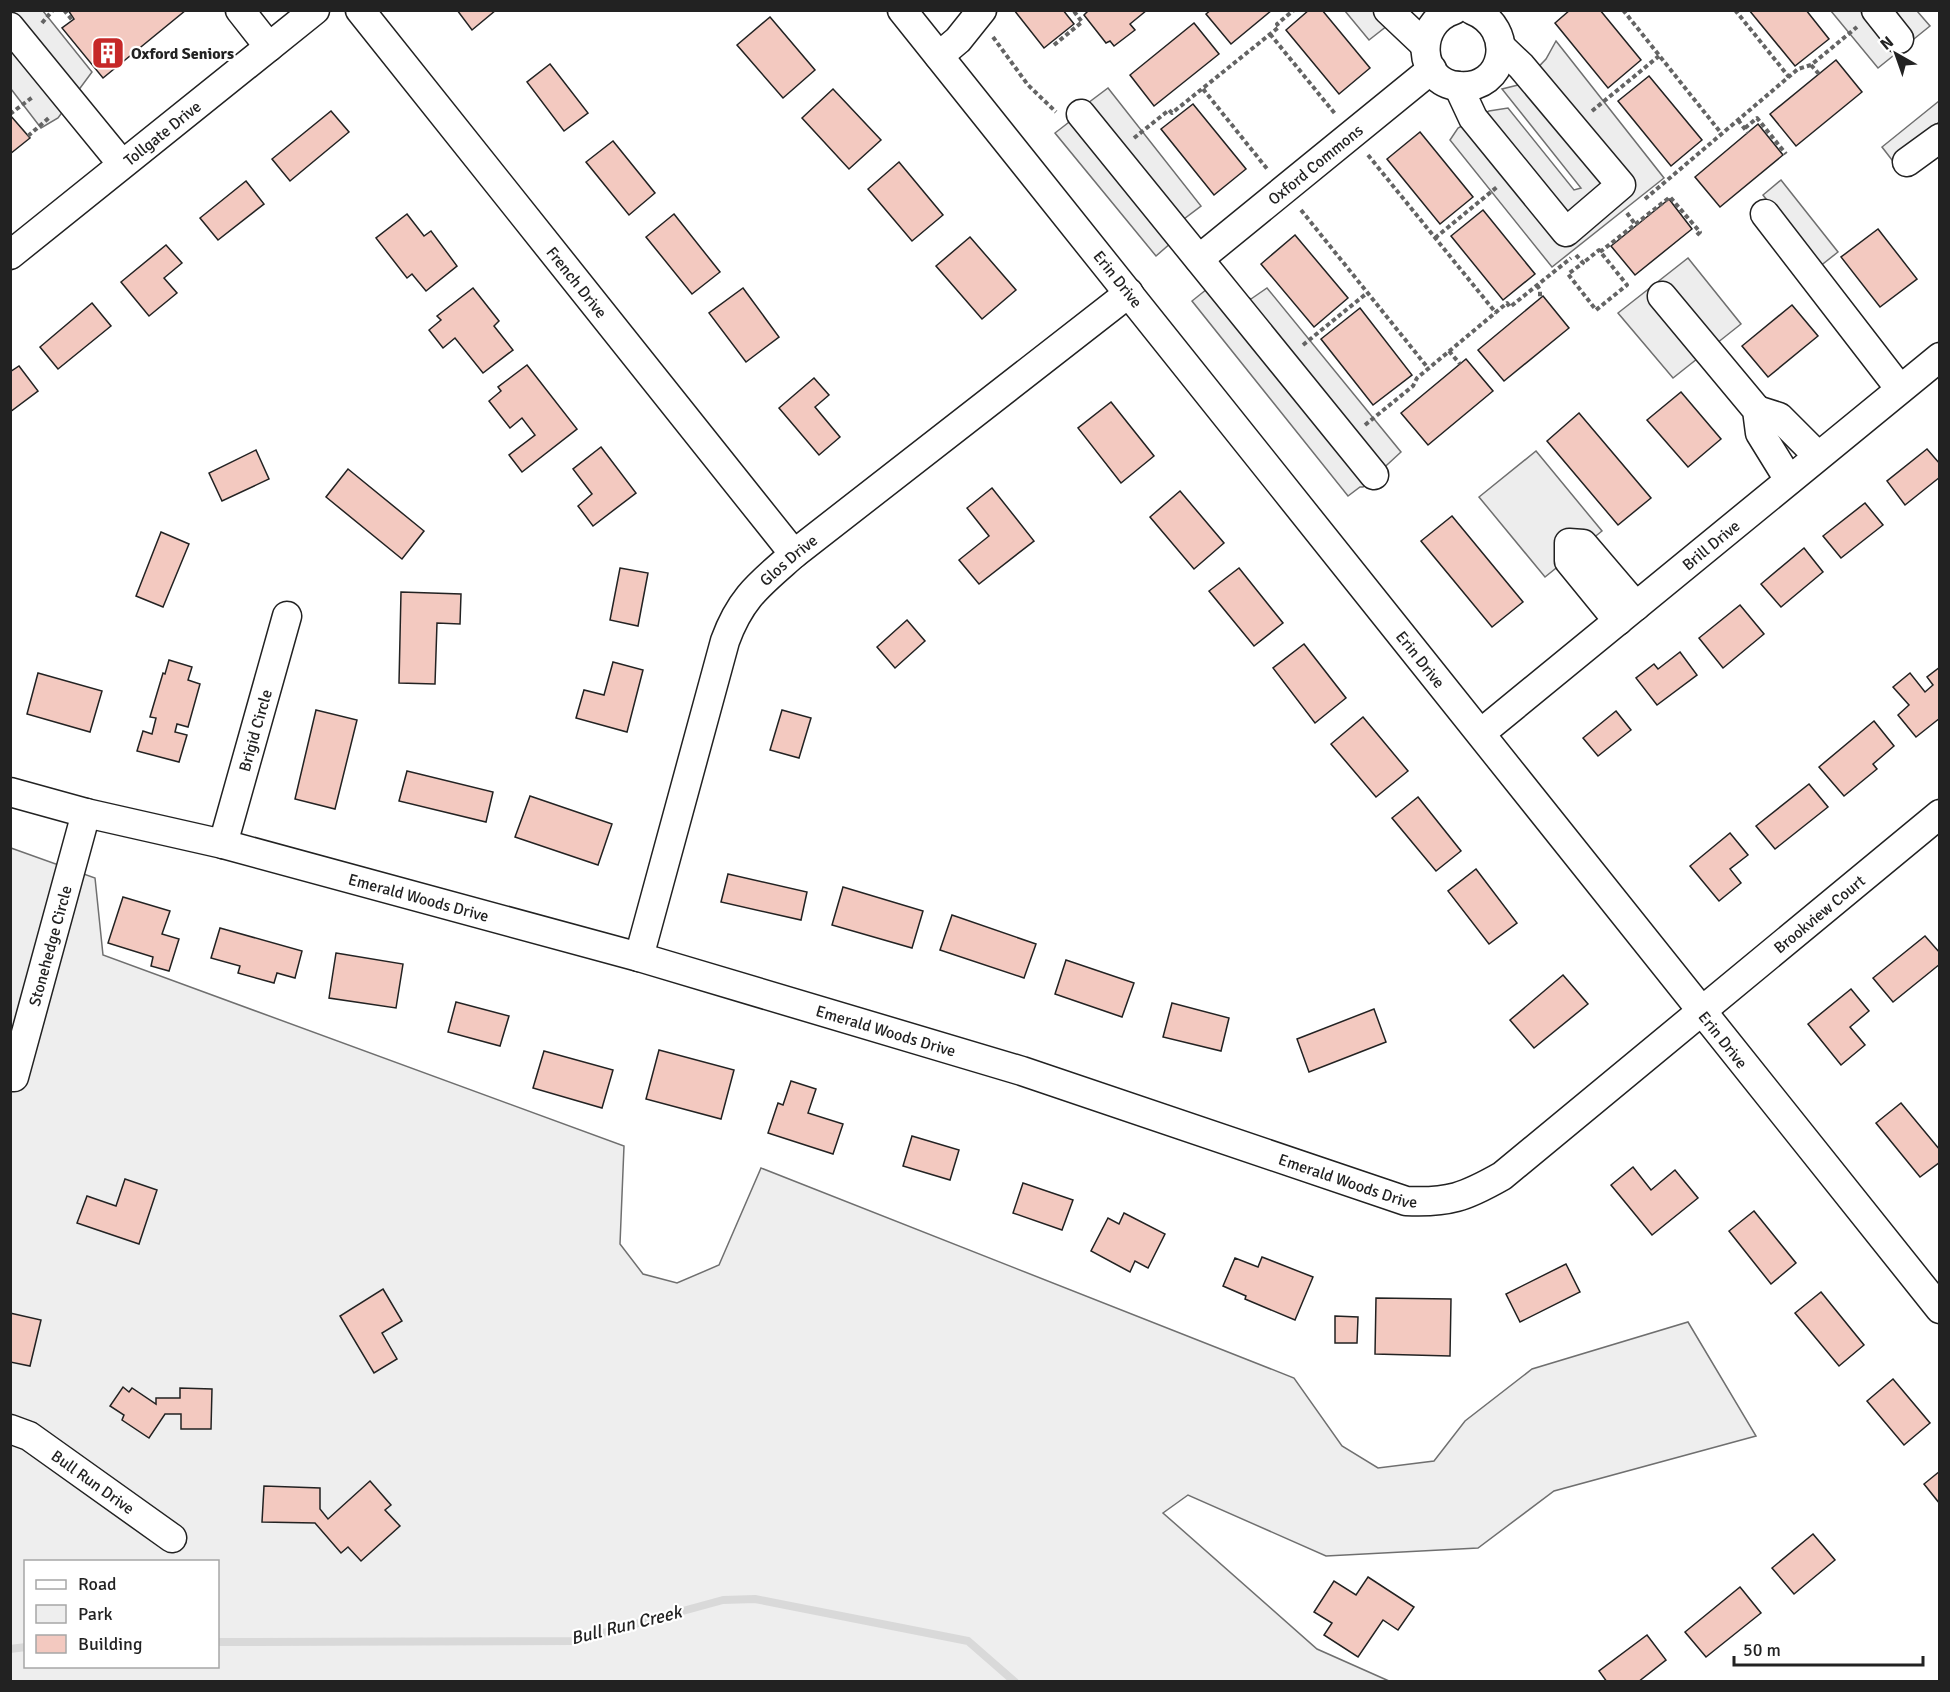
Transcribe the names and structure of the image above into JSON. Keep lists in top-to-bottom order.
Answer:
{
  "streets": {
    "street": [
      "Tollgate Drive",
      "Oxford Commons",
      "Erin Drive",
      "French Drive",
      "Brill Drive",
      "Glos Drive",
      "Brigid Circle",
      "Emerald Woods Drive",
      "Brookview Court",
      "Stonehedge Circle",
      "Bull Run Drive"
    ]
  },
  "crossings": [
    ["Erin Drive", "Brill Drive"],
    ["Erin Drive", "Glos Drive"],
    ["Erin Drive", "Emerald Woods Drive"],
    ["Erin Drive", "Brookview Court"],
    ["French Drive", "Glos Drive"],
    ["Glos Drive", "Emerald Woods Drive"],
    ["Brigid Circle", "Emerald Woods Drive"],
    ["Emerald Woods Drive", "Brookview Court"],
    ["Emerald Woods Drive", "Stonehedge Circle"]
  ],
  "water": ["Bull Run Creek"],
  "places": {
    "building": ["Oxford Seniors"]
  },
  "legend": ["Road", "Park", "Building"],
  "scale_bar": "50 m",
  "north": "top left"
}
